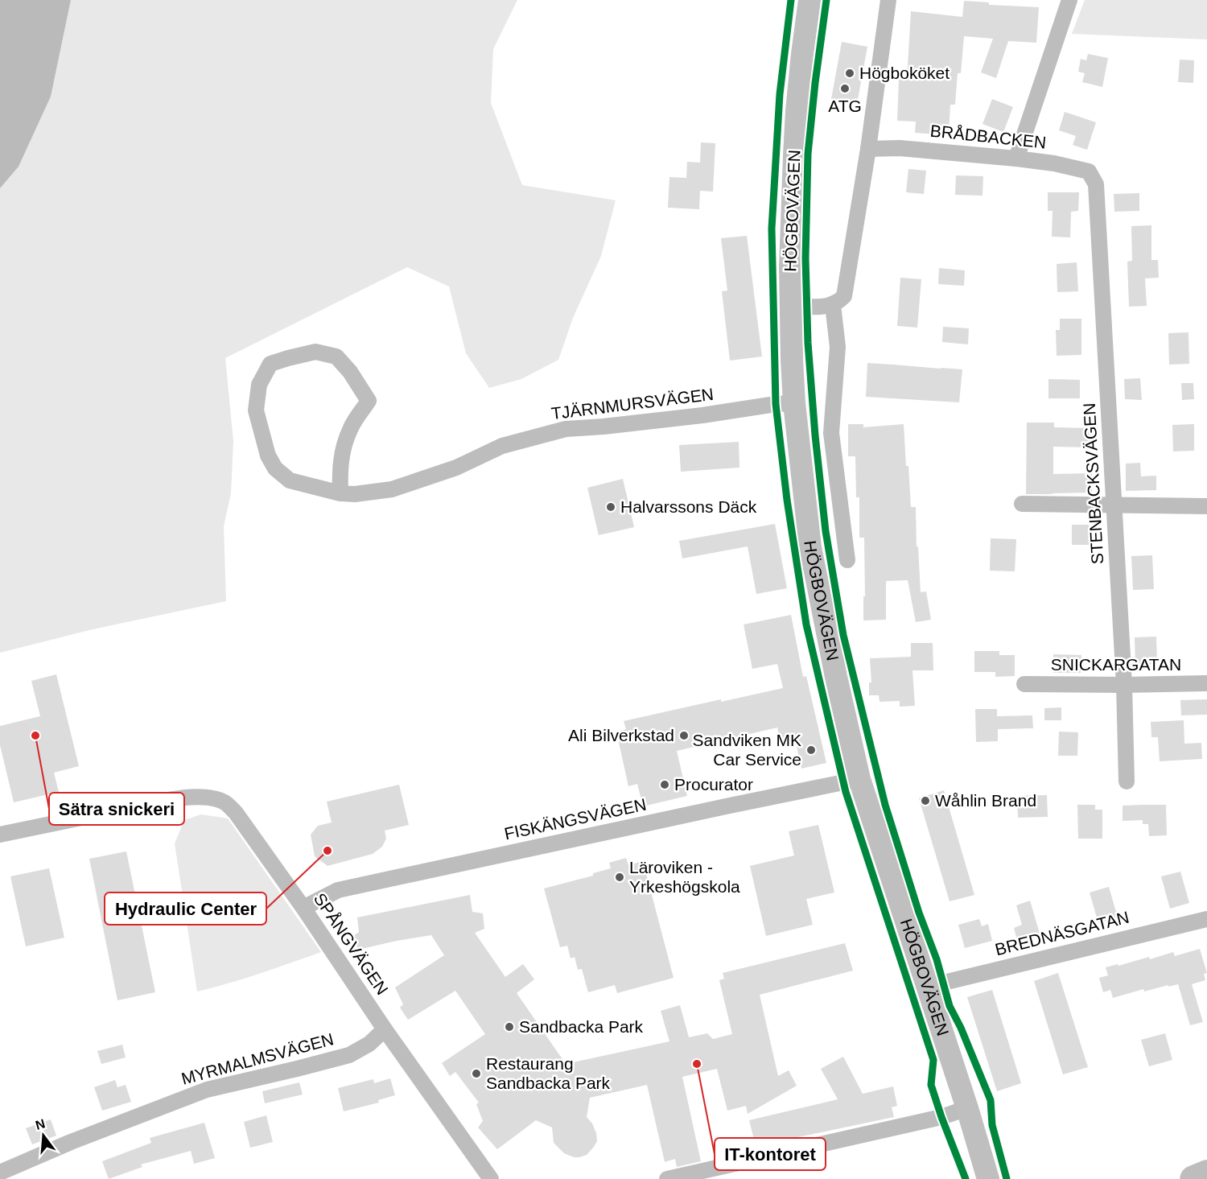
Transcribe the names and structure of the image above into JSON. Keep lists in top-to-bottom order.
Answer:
{
  "streets": {
    "main road": ["HÖGBOVÄGEN"],
    "street": [
      "BRÅDBACKEN",
      "TJÄRNMURSVÄGEN",
      "STENBACKSVÄGEN",
      "SNICKARGATAN",
      "FISKÄNGSVÄGEN",
      "BREDNÄSGATAN",
      "SPÅNGVÄGEN",
      "MYRMALMSVÄGEN"
    ]
  },
  "crossings": [
    ["BRÅDBACKEN", "STENBACKSVÄGEN"],
    ["HÖGBOVÄGEN", "TJÄRNMURSVÄGEN"],
    ["HÖGBOVÄGEN", "FISKÄNGSVÄGEN"],
    ["HÖGBOVÄGEN", "BREDNÄSGATAN"],
    ["STENBACKSVÄGEN", "SNICKARGATAN"],
    ["FISKÄNGSVÄGEN", "SPÅNGVÄGEN"],
    ["SPÅNGVÄGEN", "MYRMALMSVÄGEN"]
  ],
  "places": [
    "Högboköket",
    "ATG",
    "Halvarssons Däck",
    "Sätra snickeri",
    "Ali Bilverkstad",
    "Sandviken MK Car Service",
    "Procurator",
    "Wåhlin Brand",
    "Hydraulic Center",
    "Läroviken - Yrkeshögskola",
    "Sandbacka Park",
    "IT-kontoret",
    "Restaurang Sandbacka Park"
  ],
  "north": "top"
}
